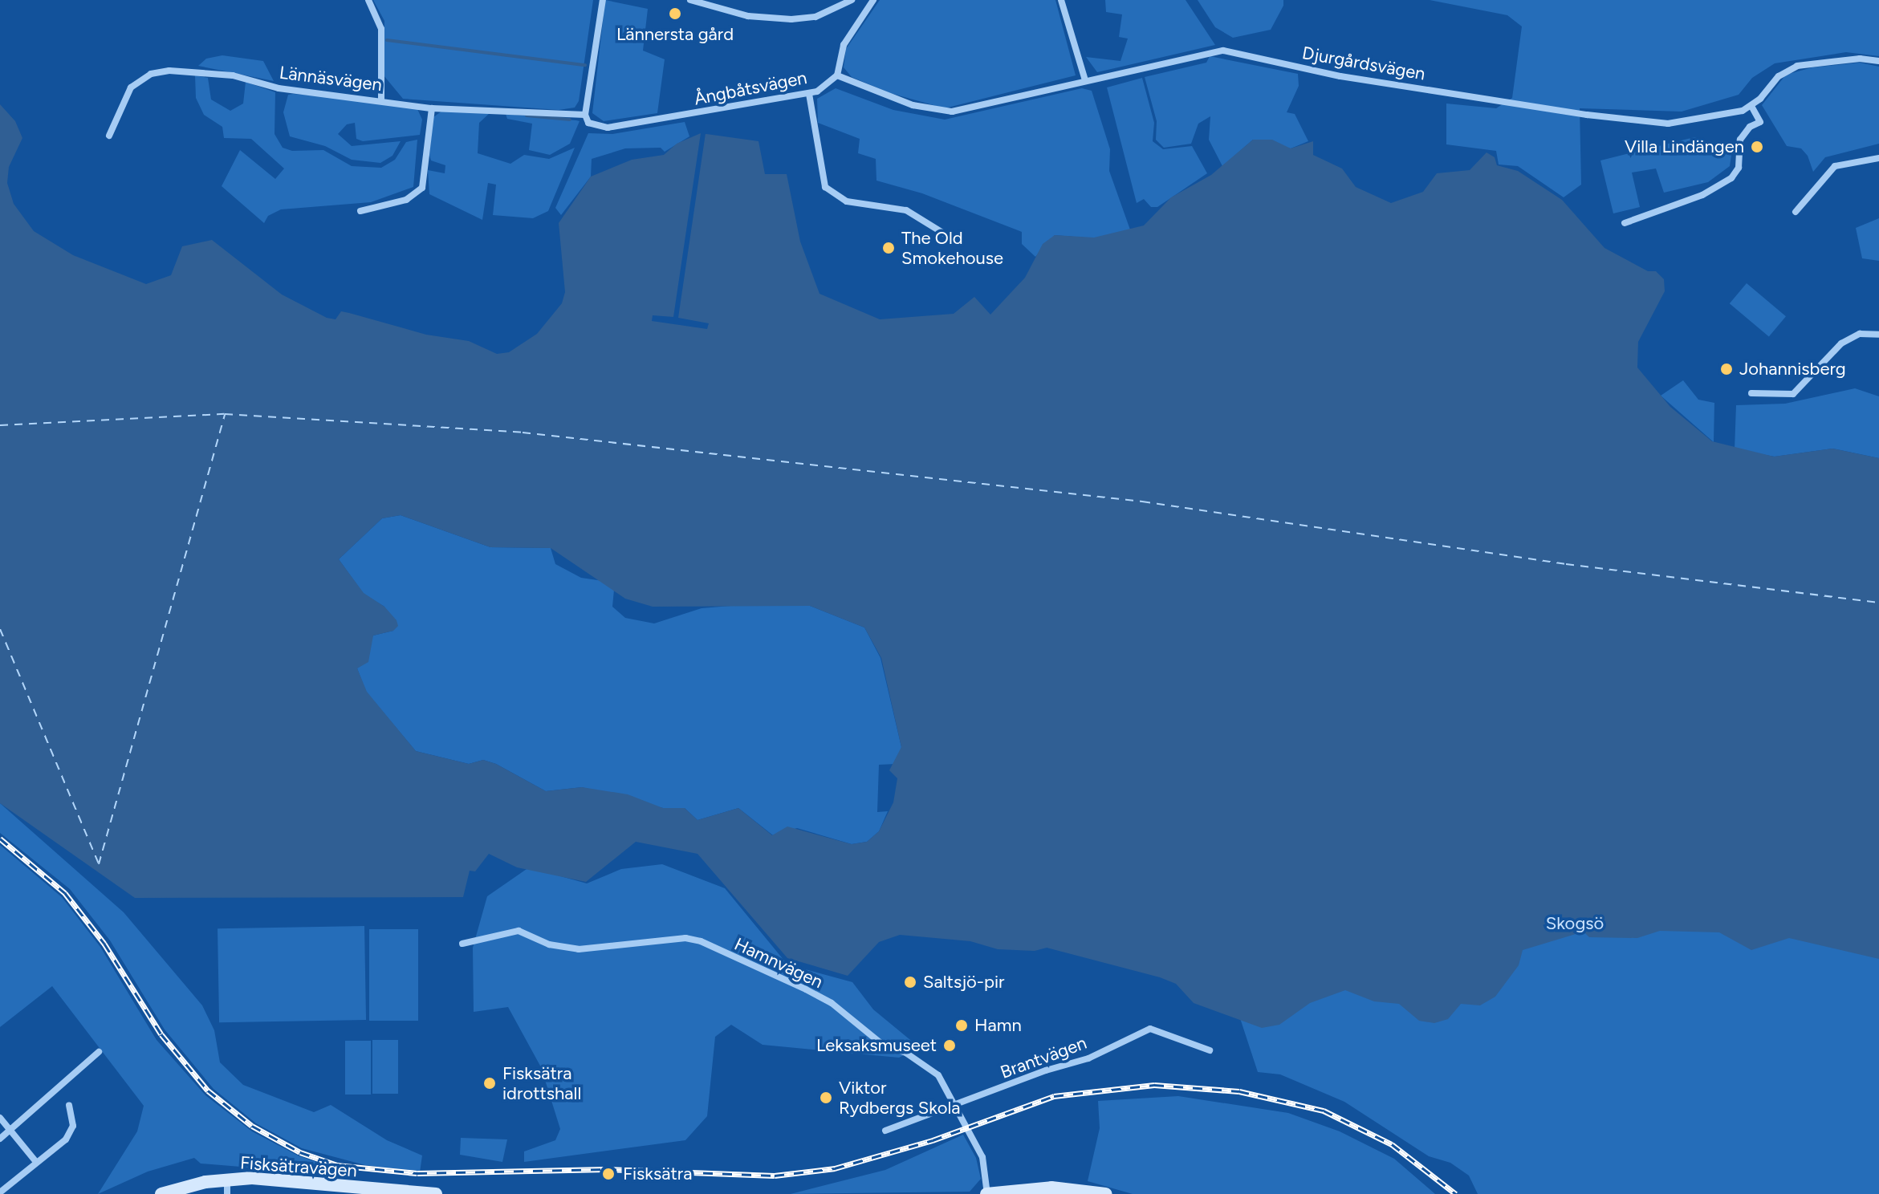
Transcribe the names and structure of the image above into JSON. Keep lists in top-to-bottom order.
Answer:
{
  "streets": {
    "street": [
      "Djurgårdsvägen",
      "Lännäsvägen",
      "Ångbåtsvägen",
      "Hamnvägen",
      "Brantvägen",
      "Fisksätravägen"
    ]
  },
  "crossings": [
    ["Djurgårdsvägen", "Ångbåtsvägen"],
    ["Lännäsvägen", "Ångbåtsvägen"],
    ["Hamnvägen", "Brantvägen"]
  ],
  "parks": ["Skogsö"],
  "places": [
    "Lännersta gård",
    "Villa Lindängen",
    "The Old Smokehouse",
    "Johannisberg",
    "Saltsjö-pir",
    "Hamn",
    "Leksaksmuseet",
    "Fisksätra idrottshall",
    "Viktor Rydbergs Skola",
    "Fisksätra"
  ]
}
